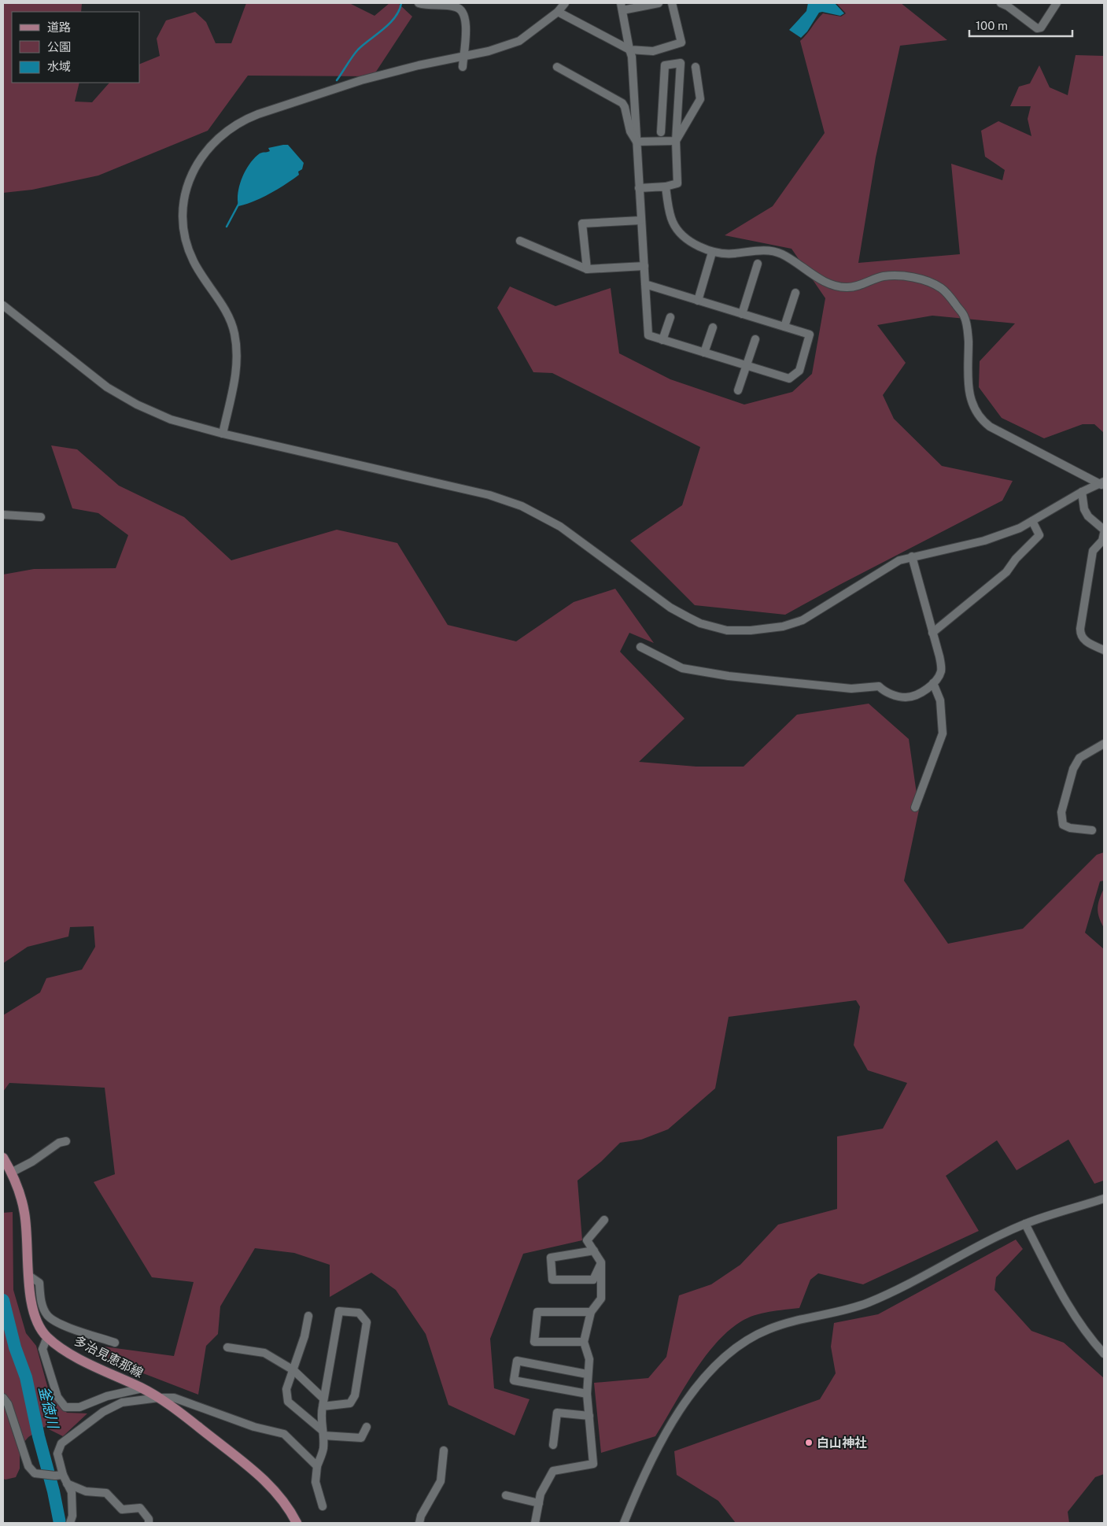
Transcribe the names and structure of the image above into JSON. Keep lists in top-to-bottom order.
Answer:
{
  "streets": {
    "main road": ["多治見恵那線"]
  },
  "water": ["釜徳川"],
  "places": ["白山神社"],
  "legend": ["道路", "公園", "水域"],
  "scale_bar": "100 m"
}
